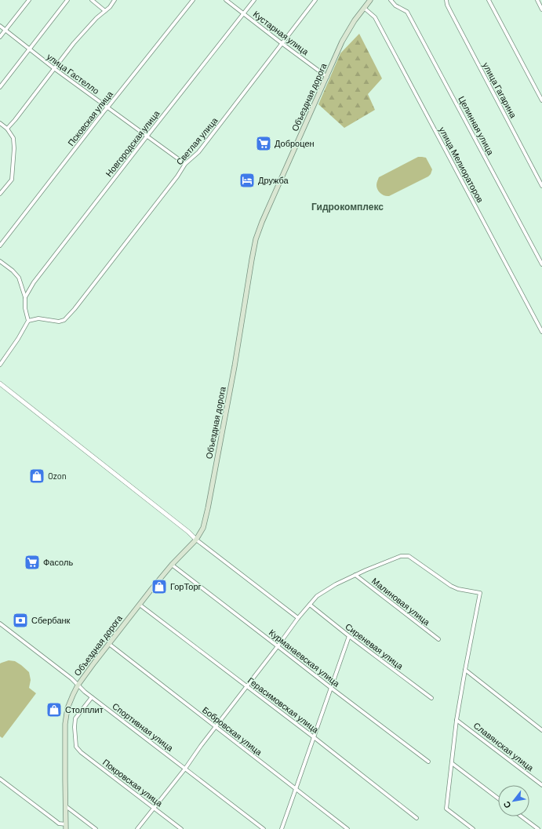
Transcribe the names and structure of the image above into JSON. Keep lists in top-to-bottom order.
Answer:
{
  "streets": {
    "main road": ["Объездная дорога"],
    "street": [
      "Кустарная улица",
      "улица Гастелло",
      "улица Гагарина",
      "Псковская улица",
      "Целинная улица",
      "Светлая улица",
      "Новгородская улица",
      "улица Мелиораторов",
      "Малиновая улица",
      "Сиреневая улица",
      "Курманаевская улица",
      "Герасимовская улица",
      "Спортивная улица",
      "Бобровская улица",
      "Славянская улица",
      "Покровская улица"
    ]
  },
  "crossings": [
    ["Кустарная улица", "Объездная дорога"],
    ["Кустарная улица", "Светлая улица"],
    ["Кустарная улица", "Новгородская улица"],
    ["улица Гастелло", "Псковская улица"],
    ["улица Гастелло", "Светлая улица"],
    ["улица Гастелло", "Новгородская улица"],
    ["Объездная дорога", "улица Мелиораторов"],
    ["Объездная дорога", "Курманаевская улица"],
    ["Объездная дорога", "Герасимовская улица"],
    ["Объездная дорога", "Спортивная улица"],
    ["Объездная дорога", "Бобровская улица"],
    ["Спортивная улица", "Покровская улица"]
  ],
  "districts": ["Гидрокомплекс"],
  "places": {
    "supermarket": ["Доброцен", "Фасоль"],
    "hotel": ["Дружба"],
    "shop": ["Ozon", "ГорТорг", "Столплит"],
    "bank": ["Сбербанк"]
  },
  "north": "bottom left"
}
